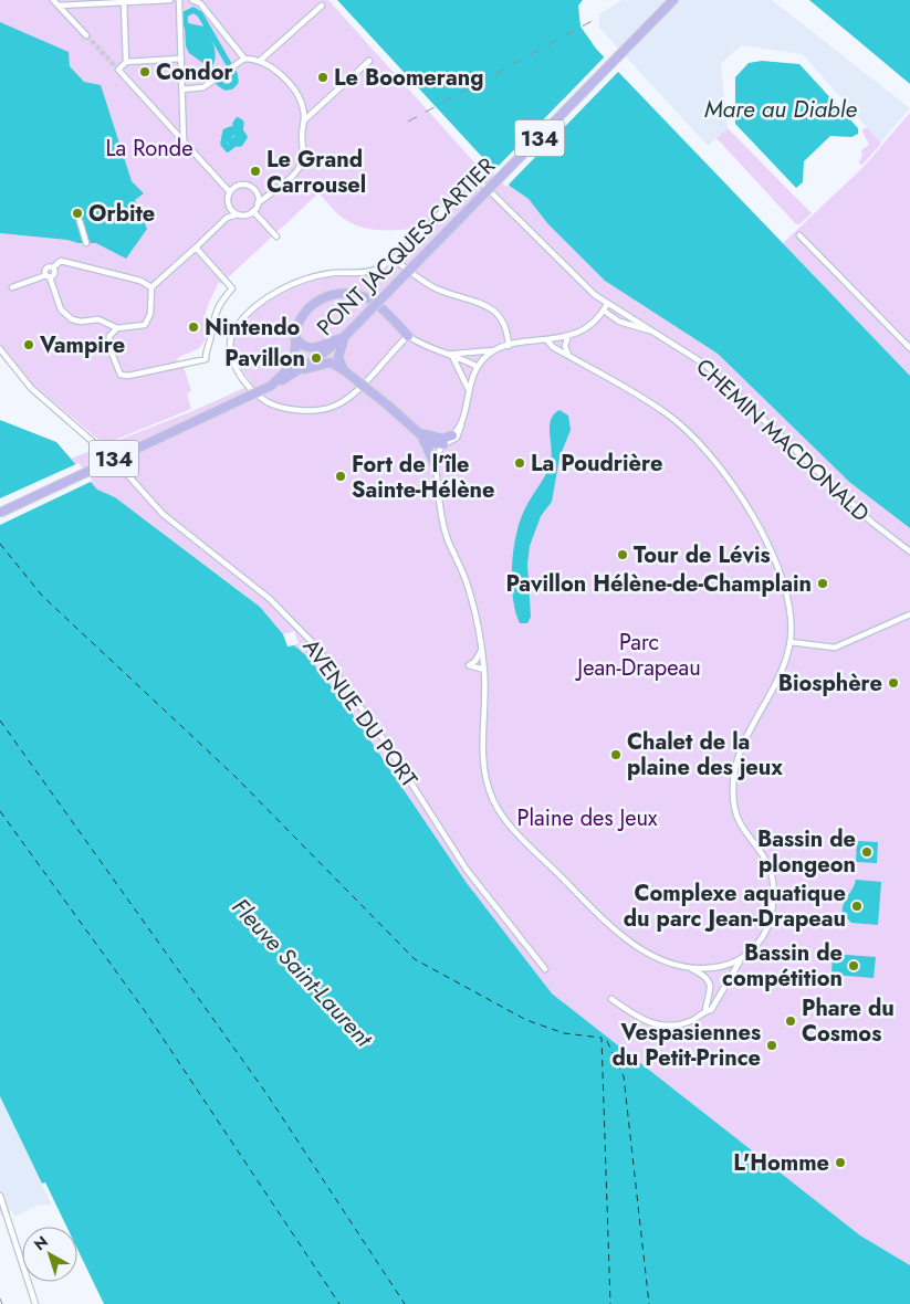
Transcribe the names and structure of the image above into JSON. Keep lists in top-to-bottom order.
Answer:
{
  "streets": {
    "main road": ["134", "PONT JACQUES-CARTIER"],
    "street": ["CHEMIN MACDONALD", "AVENUE DU PORT"]
  },
  "water": ["Mare au Diable", "Fleuve Saint-Laurent"],
  "parks": ["La Ronde", "Parc Jean-Drapeau", "Plaine des Jeux"],
  "places": [
    "Condor",
    "Le Boomerang",
    "Le Grand Carrousel",
    "Orbite",
    "Nintendo",
    "Vampire",
    "Pavillon",
    "La Poudrière",
    "Fort de l'île Sainte-Hélène",
    "Tour de Lévis",
    "Pavillon Hélène-de-Champlain",
    "Biosphère",
    "Chalet de la plaine des jeux",
    "Bassin de plongeon",
    "Complexe aquatique du parc Jean-Drapeau",
    "Bassin de compétition",
    "Phare du Cosmos",
    "Vespasiennes du Petit-Prince",
    "L'Homme"
  ],
  "north": "top left"
}
